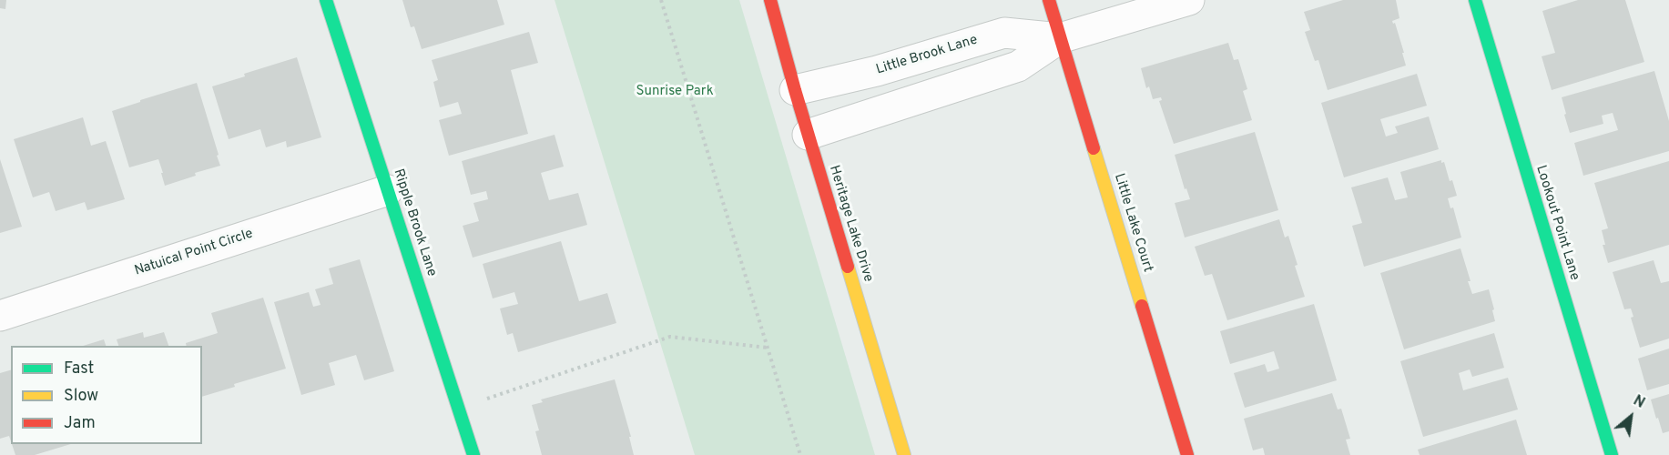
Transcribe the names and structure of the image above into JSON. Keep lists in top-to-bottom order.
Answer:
{
  "streets": {
    "street": [
      "Little Brook Lane",
      "Ripple Brook Lane",
      "Little Lake Court",
      "Lookout Point Lane",
      "Heritage Lake Drive",
      "Natuical Point Circle"
    ]
  },
  "crossings": [
    ["Little Brook Lane", "Little Lake Court"],
    ["Little Brook Lane", "Heritage Lake Drive"],
    ["Ripple Brook Lane", "Natuical Point Circle"]
  ],
  "parks": ["Sunrise Park"],
  "legend": ["Fast", "Slow", "Jam"],
  "north": "top right"
}
